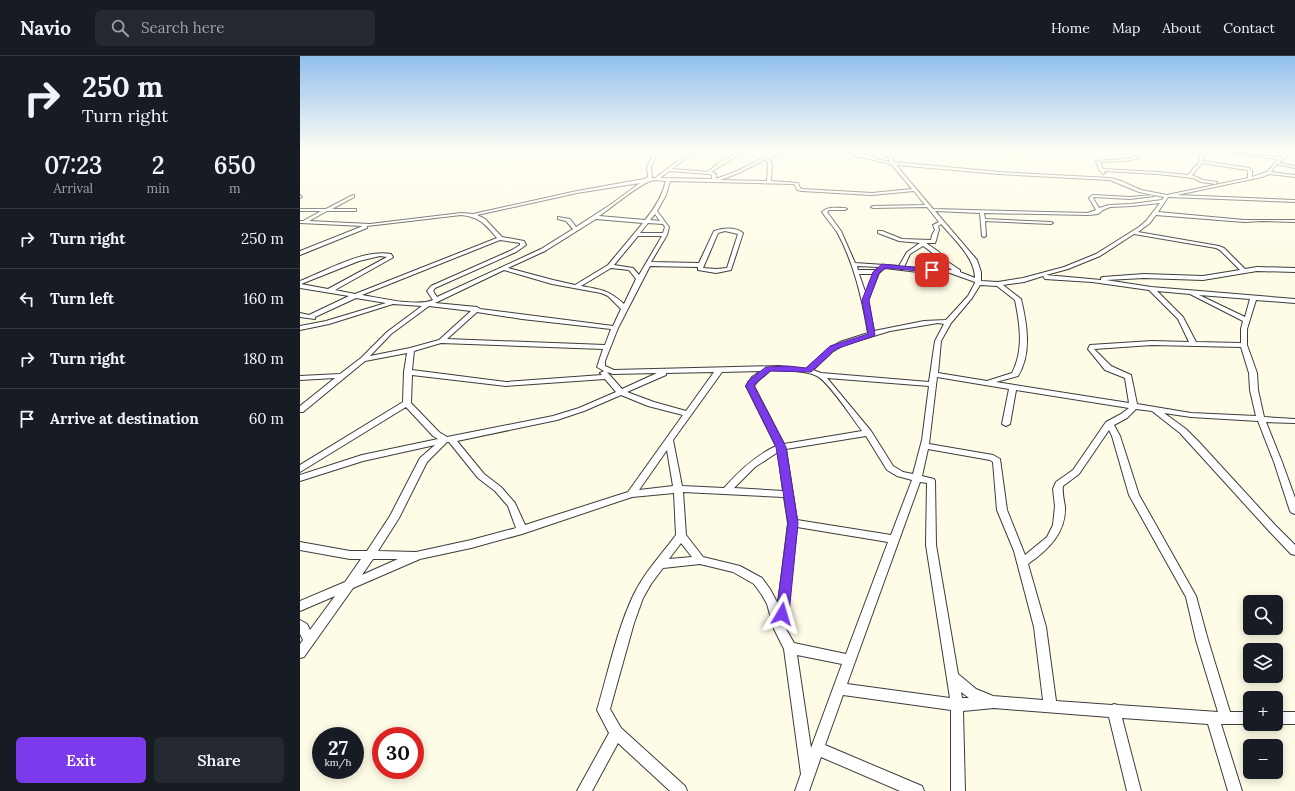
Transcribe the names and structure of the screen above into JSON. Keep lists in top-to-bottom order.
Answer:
{
  "page": {
    "header": "Navio",
    "search": "Search here",
    "nav": [
      "Home",
      "Map",
      "About",
      "Contact"
    ],
    "turn": ["250 m", "Turn right"],
    "eta": [
      "07:23",
      "Arrival",
      "2",
      "min",
      "650",
      "m"
    ],
    "list": [
      {
        "name": "Turn right",
        "value": "250 m"
      },
      {
        "name": "Turn left",
        "value": "160 m"
      },
      {
        "name": "Turn right",
        "value": "180 m"
      },
      {
        "name": "Arrive at destination",
        "value": "60 m"
      }
    ],
    "map_buttons": ["+", "−"],
    "speed": "27 km/h",
    "limit": "30",
    "buttons": ["Exit", "Share"]
  }
}
